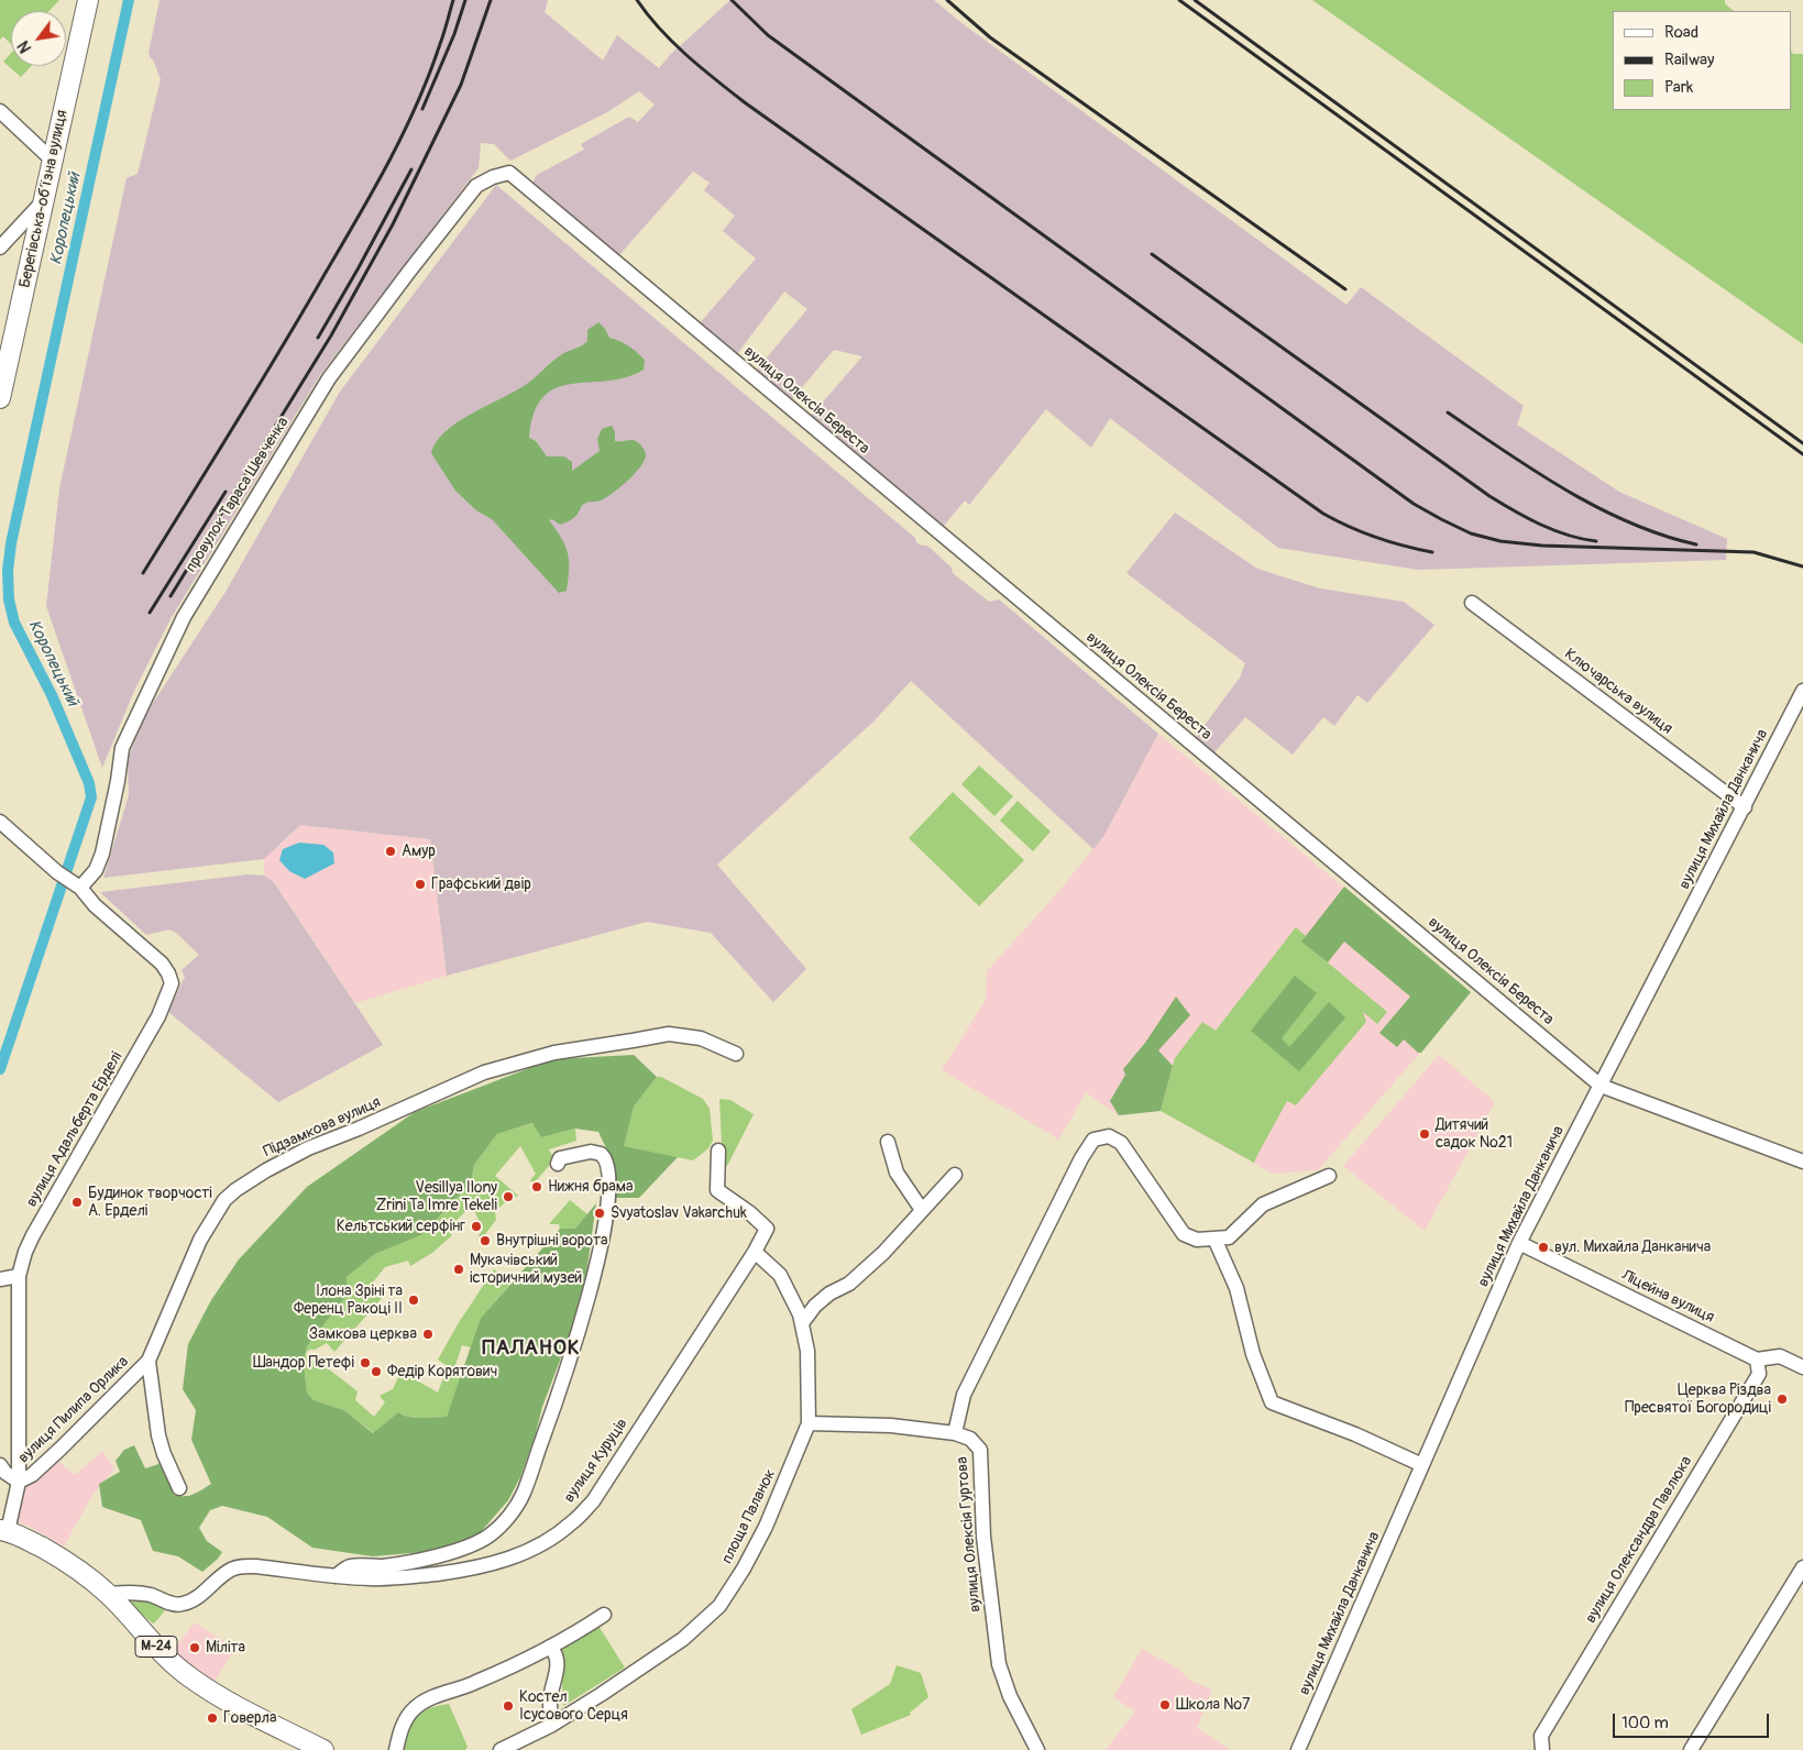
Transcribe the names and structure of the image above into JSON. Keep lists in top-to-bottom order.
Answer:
{
  "streets": {
    "highway": ["Берегівська-обʼїзна вулиця", "М-24"],
    "street": [
      "вулиця Олексія Береста",
      "провулок Тараса Шевченка",
      "Ключарська вулиця",
      "вулиця Михайла Данканича",
      "Підзамкова вулиця",
      "вулиця Адальберта Ерделі",
      "Ліцейна вулиця",
      "вулиця Пилипа Орлика",
      "вулиця Куруців",
      "площа Паланок",
      "вулиця Олексія Гуртова",
      "вулиця Олександра Павлюка"
    ]
  },
  "crossings": [
    ["вулиця Олексія Береста", "провулок Тараса Шевченка"],
    ["вулиця Олексія Береста", "вулиця Михайла Данканича"],
    ["провулок Тараса Шевченка", "вулиця Адальберта Ерделі"],
    ["Ключарська вулиця", "вулиця Михайла Данканича"],
    ["вулиця Михайла Данканича", "Ліцейна вулиця"],
    ["Підзамкова вулиця", "вулиця Пилипа Орлика"],
    ["вулиця Адальберта Ерделі", "вулиця Пилипа Орлика"],
    ["вулиця Адальберта Ерделі", "М-24"],
    ["Ліцейна вулиця", "вулиця Олександра Павлюка"],
    ["вулиця Куруців", "площа Паланок"],
    ["вулиця Куруців", "М-24"],
    ["площа Паланок", "вулиця Олексія Гуртова"]
  ],
  "districts": ["ПАЛАНОК"],
  "water": ["Коропецький"],
  "places": [
    "Амур",
    "Графський двір",
    "Дитячий садок №21",
    "Нижня брама",
    "Vesillya Ilony Zrini Ta Imre Tekeli",
    "Будинок творчості А. Ерделі",
    "Svyatoslav Vakarchuk",
    "Кельтський серфінг",
    "Внутрішні ворота",
    "вул. Михайла Данканича",
    "Мукачівський історичний музей",
    "Ілона Зріні та Ференц Ракоці II",
    "Замкова церква",
    "Шандор Петефі",
    "Федір Корятович",
    "Церква Різдва Пресвятої Богородиці",
    "Міліта",
    "Школа №7",
    "Костел Ісусового Серця",
    "Говерла"
  ],
  "legend": ["Road", "Railway", "Park"],
  "scale_bar": "100 m",
  "north": "bottom left"
}
